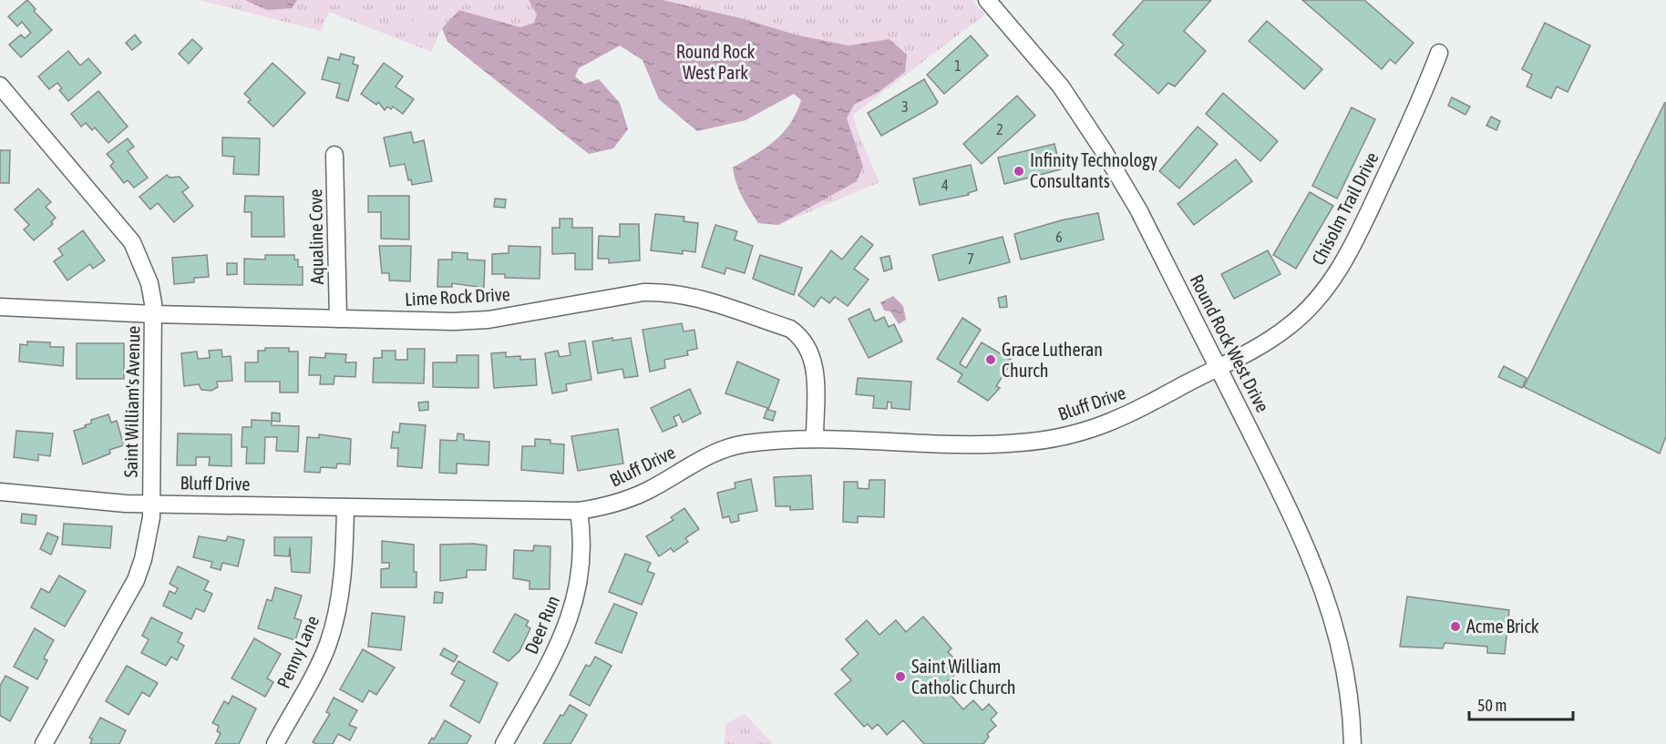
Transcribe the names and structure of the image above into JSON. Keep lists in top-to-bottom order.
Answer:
{
  "streets": {
    "street": [
      "Chisolm Trail Drive",
      "Aqualine Cove",
      "Lime Rock Drive",
      "Round Rock West Drive",
      "Saint William's Avenue",
      "Bluff Drive",
      "Deer Run",
      "Penny Lane"
    ]
  },
  "crossings": [
    ["Chisolm Trail Drive", "Round Rock West Drive"],
    ["Chisolm Trail Drive", "Bluff Drive"],
    ["Aqualine Cove", "Lime Rock Drive"],
    ["Lime Rock Drive", "Saint William's Avenue"],
    ["Lime Rock Drive", "Bluff Drive"],
    ["Round Rock West Drive", "Bluff Drive"],
    ["Saint William's Avenue", "Bluff Drive"],
    ["Bluff Drive", "Deer Run"],
    ["Bluff Drive", "Penny Lane"]
  ],
  "parks": ["Round Rock West Park"],
  "places": [
    "Infinity Technology Consultants",
    "Grace Lutheran Church",
    "Acme Brick",
    "Saint William Catholic Church"
  ],
  "house_numbers": [
    "1",
    "3",
    "2",
    "4",
    "6",
    "7"
  ],
  "scale_bar": "50 m"
}
